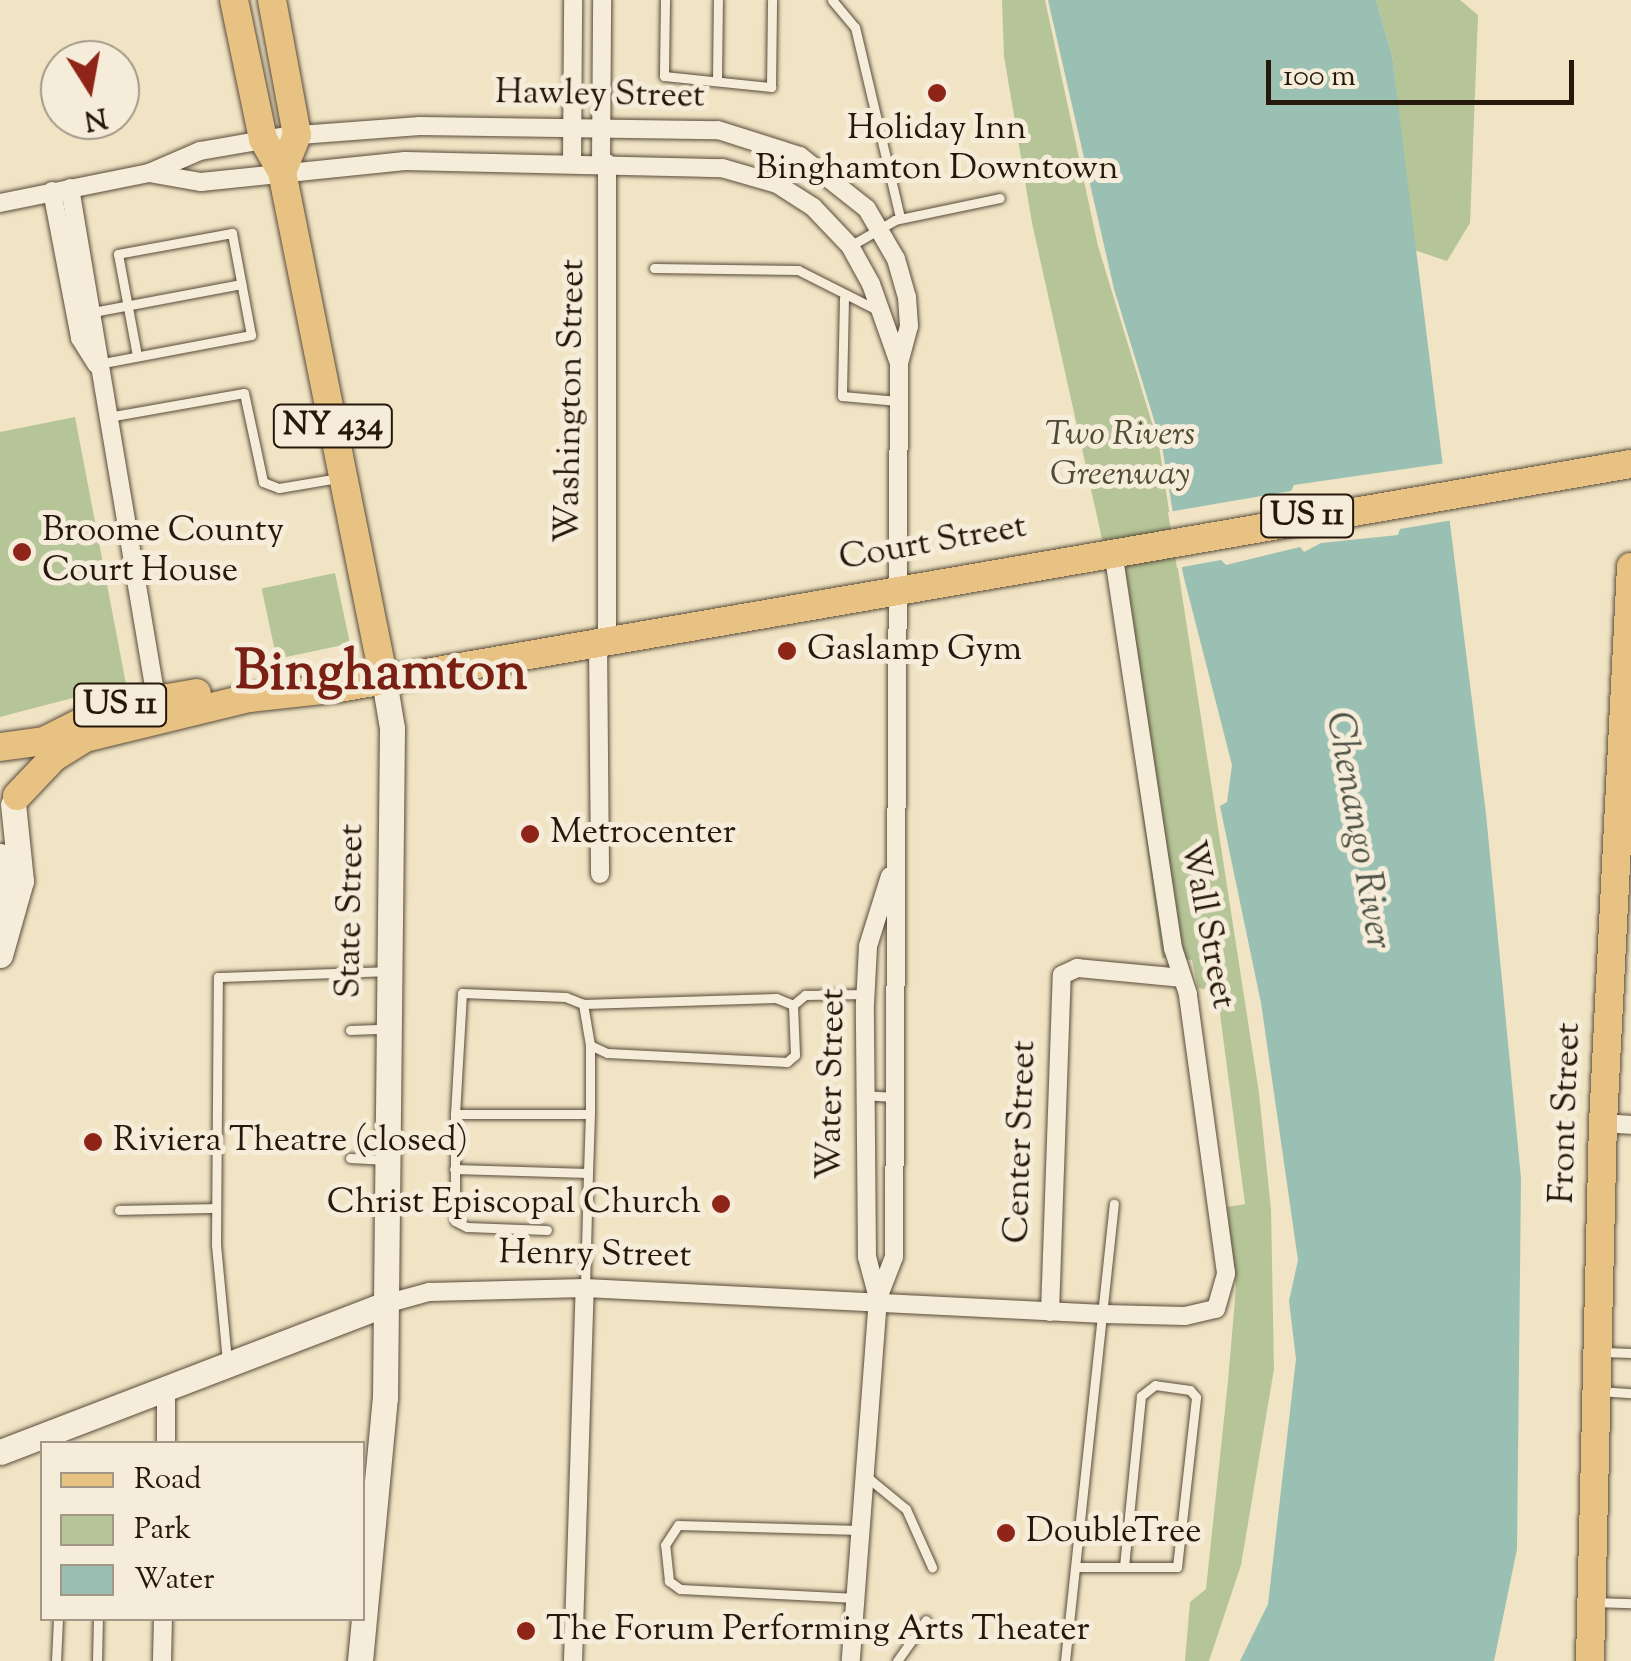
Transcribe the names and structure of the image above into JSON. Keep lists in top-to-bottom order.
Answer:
{
  "streets": {
    "main road": [
      "NY 434",
      "US 11",
      "Court Street",
      "State Street",
      "Front Street"
    ],
    "street": [
      "Hawley Street",
      "Washington Street",
      "Wall Street",
      "Water Street",
      "Center Street",
      "Henry Street"
    ]
  },
  "crossings": [
    ["Hawley Street", "Washington Street"],
    ["Hawley Street", "Court Street"],
    ["Hawley Street", "State Street"],
    ["Hawley Street", "Water Street"],
    ["Washington Street", "Court Street"],
    ["Court Street", "State Street"],
    ["Court Street", "Wall Street"],
    ["Court Street", "Water Street"],
    ["State Street", "Henry Street"],
    ["Wall Street", "Center Street"],
    ["Wall Street", "Henry Street"],
    ["Water Street", "Henry Street"],
    ["Center Street", "Henry Street"]
  ],
  "districts": ["Binghamton"],
  "water": ["Chenango River"],
  "parks": ["Two Rivers Greenway"],
  "places": [
    "Holiday Inn Binghamton Downtown",
    "Broome County Court House",
    "Gaslamp Gym",
    "Metrocenter",
    "Riviera Theatre (closed)",
    "Christ Episcopal Church",
    "DoubleTree",
    "The Forum Performing Arts Theater"
  ],
  "legend": ["Road", "Park", "Water"],
  "scale_bar": "100 m",
  "north": "bottom"
}
